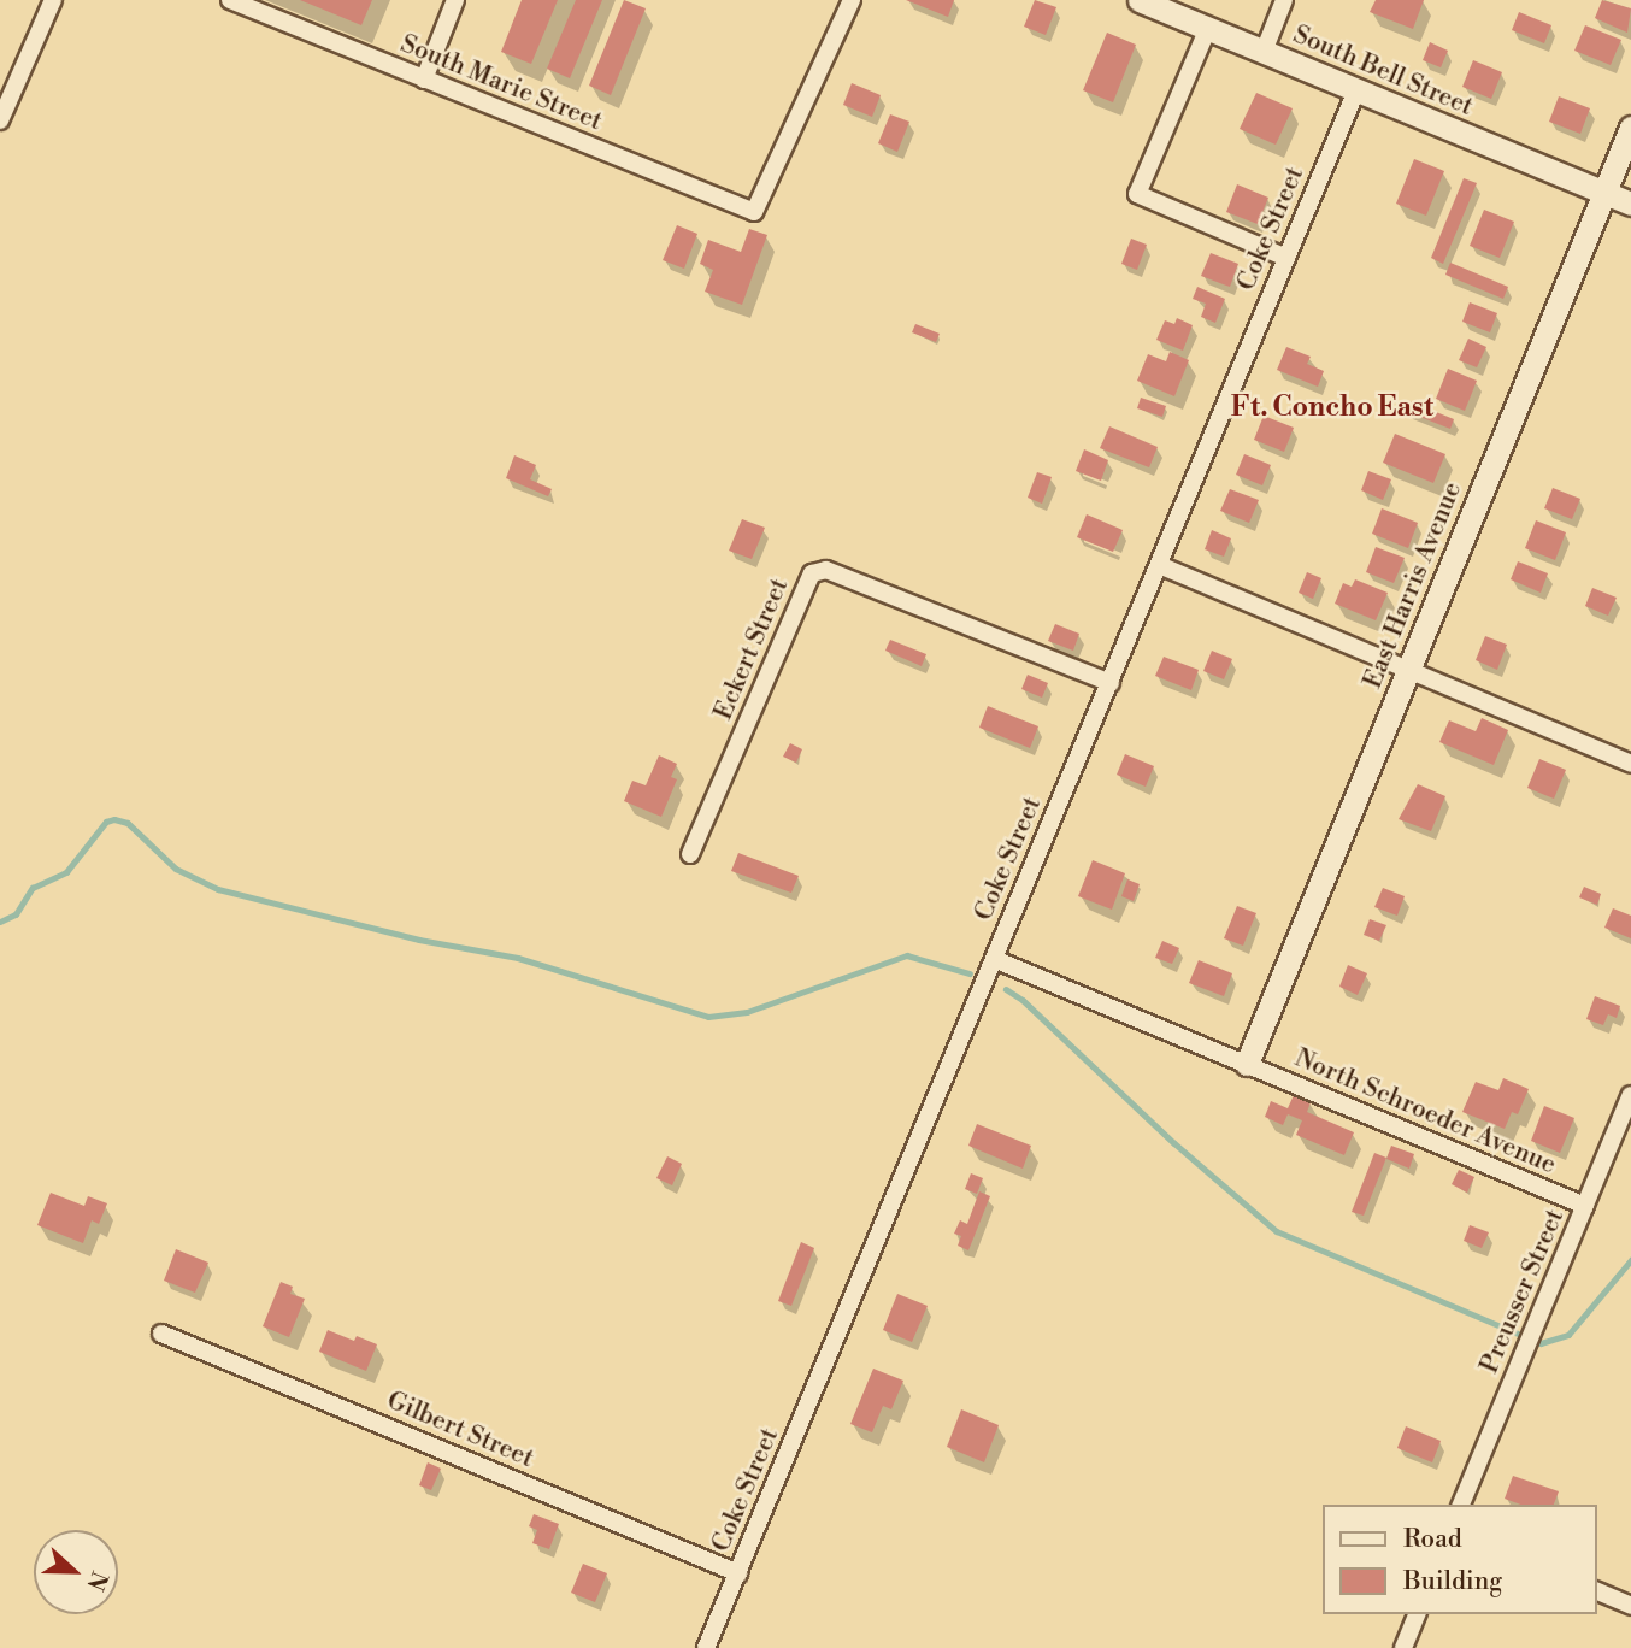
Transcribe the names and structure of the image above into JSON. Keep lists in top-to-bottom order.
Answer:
{
  "streets": {
    "street": [
      "South Bell Street",
      "South Marie Street",
      "Coke Street",
      "East Harris Avenue",
      "Eckert Street",
      "North Schroeder Avenue",
      "Preusser Street",
      "Gilbert Street"
    ]
  },
  "crossings": [
    ["South Bell Street", "Coke Street"],
    ["South Bell Street", "East Harris Avenue"],
    ["Coke Street", "Eckert Street"],
    ["Coke Street", "North Schroeder Avenue"],
    ["Coke Street", "Gilbert Street"],
    ["East Harris Avenue", "North Schroeder Avenue"],
    ["North Schroeder Avenue", "Preusser Street"]
  ],
  "districts": ["Ft. Concho East"],
  "legend": ["Road", "Building"],
  "north": "right"
}
